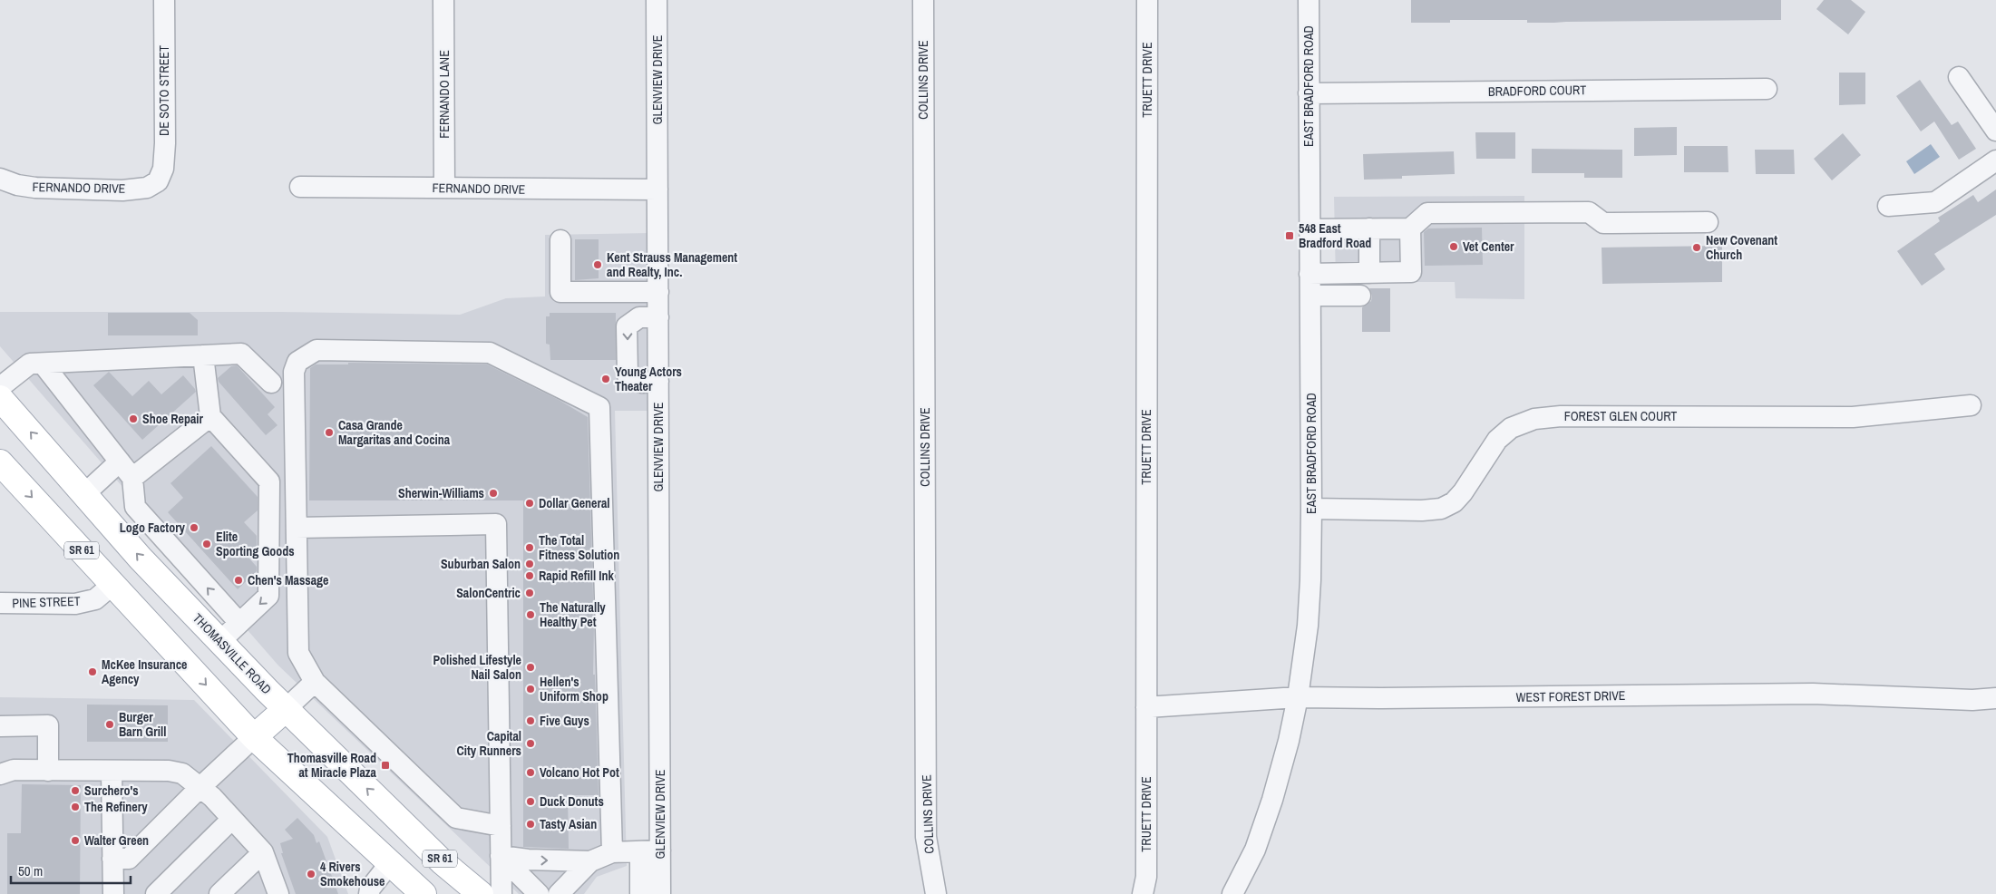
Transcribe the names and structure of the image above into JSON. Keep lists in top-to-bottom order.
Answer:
{
  "streets": {
    "main road": ["SR 61", "THOMASVILLE ROAD"],
    "street": [
      "GLENVIEW DRIVE",
      "COLLINS DRIVE",
      "TRUETT DRIVE",
      "EAST BRADFORD ROAD",
      "DE SOTO STREET",
      "BRADFORD COURT",
      "FERNANDO LANE",
      "FERNANDO DRIVE",
      "FOREST GLEN COURT",
      "PINE STREET",
      "WEST FOREST DRIVE"
    ]
  },
  "crossings": [
    ["GLENVIEW DRIVE", "FERNANDO DRIVE"],
    ["TRUETT DRIVE", "WEST FOREST DRIVE"],
    ["EAST BRADFORD ROAD", "BRADFORD COURT"],
    ["EAST BRADFORD ROAD", "FOREST GLEN COURT"],
    ["EAST BRADFORD ROAD", "WEST FOREST DRIVE"],
    ["DE SOTO STREET", "FERNANDO DRIVE"],
    ["FERNANDO LANE", "FERNANDO DRIVE"],
    ["SR 61", "PINE STREET"]
  ],
  "places": {
    "transit": ["548 East Bradford Road", "Thomasville Road at Miracle Plaza"],
    "other": [
      "Vet Center",
      "New Covenant Church",
      "Kent Strauss Management and Realty, Inc.",
      "Young Actors Theater",
      "Shoe Repair",
      "Casa Grande Margaritas and Cocina",
      "Sherwin-Williams",
      "Dollar General",
      "Logo Factory",
      "Elite Sporting Goods",
      "The Total Fitness Solution",
      "Suburban Salon",
      "Rapid Refill Ink",
      "Chen's Massage",
      "SalonCentric",
      "The Naturally Healthy Pet",
      "Polished Lifestyle Nail Salon",
      "McKee Insurance Agency",
      "Hellen's Uniform Shop",
      "Five Guys",
      "Burger Barn Grill",
      "Capital City Runners",
      "Volcano Hot Pot",
      "Surchero's",
      "Duck Donuts",
      "The Refinery",
      "Tasty Asian",
      "Walter Green",
      "4 Rivers Smokehouse"
    ]
  },
  "scale_bar": "50 m"
}
